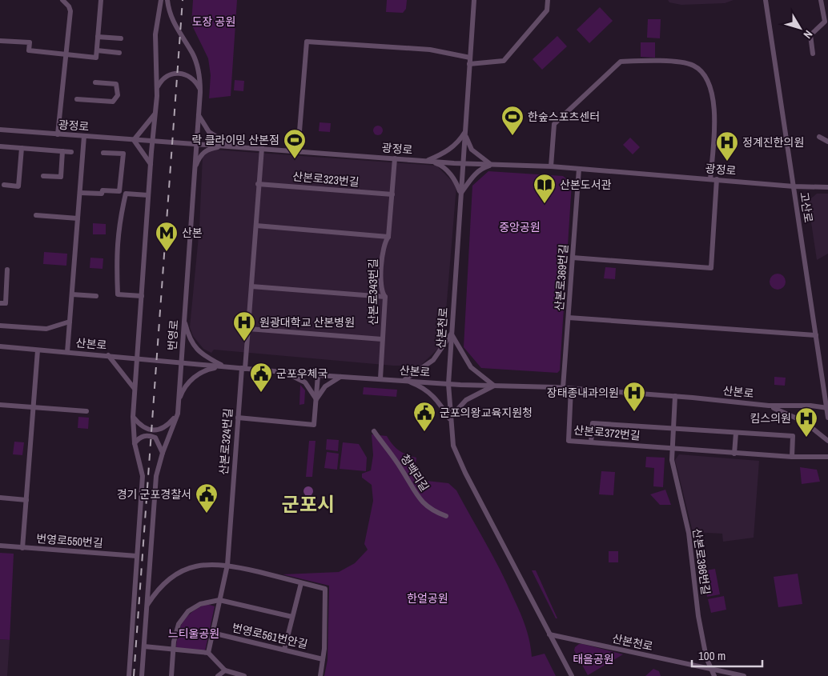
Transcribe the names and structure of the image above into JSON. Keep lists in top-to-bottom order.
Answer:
{
  "streets": {
    "street": [
      "광정로",
      "산본로323번길",
      "고산로",
      "산본로369번길",
      "산본로343번길",
      "산본천로",
      "번영로",
      "산본로",
      "산본로372번길",
      "산본로324번길",
      "청백리길",
      "번영로550번길",
      "산본로386번길",
      "번영로561번안길"
    ]
  },
  "crossings": [
    ["광정로", "고산로"],
    ["광정로", "산본로369번길"],
    ["광정로", "산본로343번길"],
    ["광정로", "산본천로"],
    ["광정로", "번영로"],
    ["산본로323번길", "산본로343번길"],
    ["고산로", "산본로"],
    ["산본로369번길", "산본로"],
    ["산본로343번길", "산본로"],
    ["산본천로", "산본로"],
    ["산본천로", "산본로386번길"],
    ["번영로", "산본로"],
    ["산본로", "산본로372번길"],
    ["산본로", "산본로324번길"],
    ["산본로", "산본로386번길"],
    ["산본로372번길", "산본로386번길"],
    ["산본로324번길", "번영로561번안길"]
  ],
  "districts": ["군포시"],
  "parks": [
    "도장 공원",
    "중앙공원",
    "한얼공원",
    "느티울공원",
    "태을공원"
  ],
  "places": {
    "sports": ["한숲스포츠센터", "락 클라이밍 산본점"],
    "hospital": [
      "정계진한의원",
      "원광대학교 산본병원",
      "장태종내과의원",
      "킴스의원"
    ],
    "library": ["산본도서관"],
    "metro station": ["산본"],
    "public building": ["군포우체국", "군포의왕교육지원청", "경기 군포경찰서"]
  },
  "scale_bar": "100 m",
  "north": "bottom right"
}
